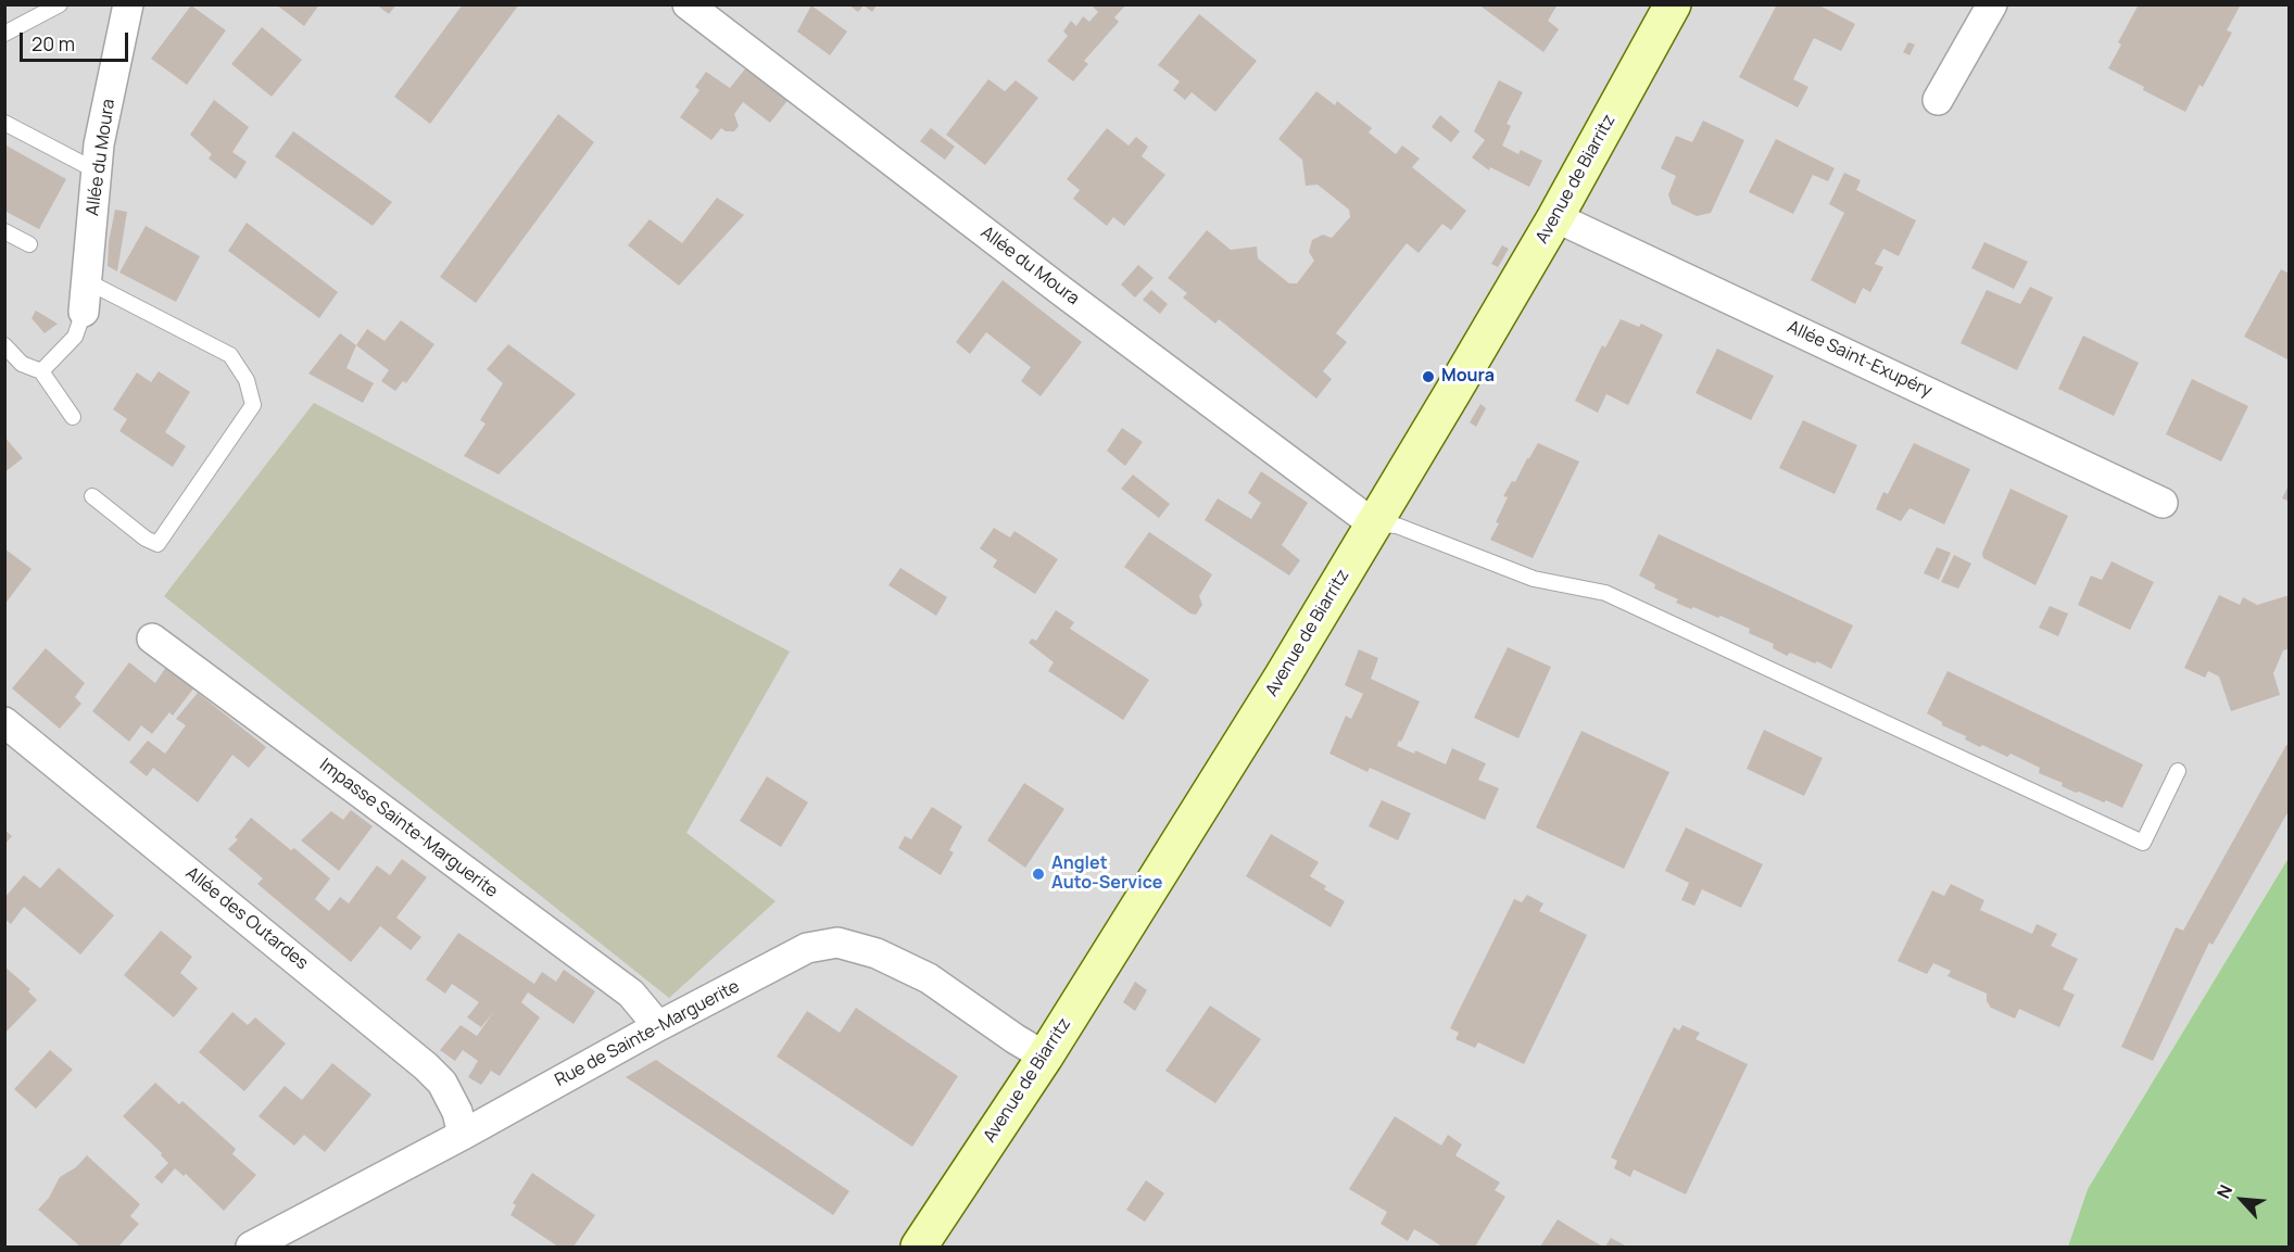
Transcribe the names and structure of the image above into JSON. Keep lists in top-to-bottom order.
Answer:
{
  "streets": {
    "main road": ["Avenue de Biarritz"],
    "street": [
      "Allée du Moura",
      "Allée Saint-Exupéry",
      "Impasse Sainte-Marguerite",
      "Allée des Outardes",
      "Rue de Sainte-Marguerite"
    ]
  },
  "crossings": [
    ["Allée du Moura", "Avenue de Biarritz"],
    ["Avenue de Biarritz", "Allée Saint-Exupéry"],
    ["Avenue de Biarritz", "Rue de Sainte-Marguerite"],
    ["Impasse Sainte-Marguerite", "Rue de Sainte-Marguerite"],
    ["Allée des Outardes", "Rue de Sainte-Marguerite"]
  ],
  "places": ["Moura", "Anglet Auto-Service"],
  "scale_bar": "20 m",
  "north": "top left"
}
